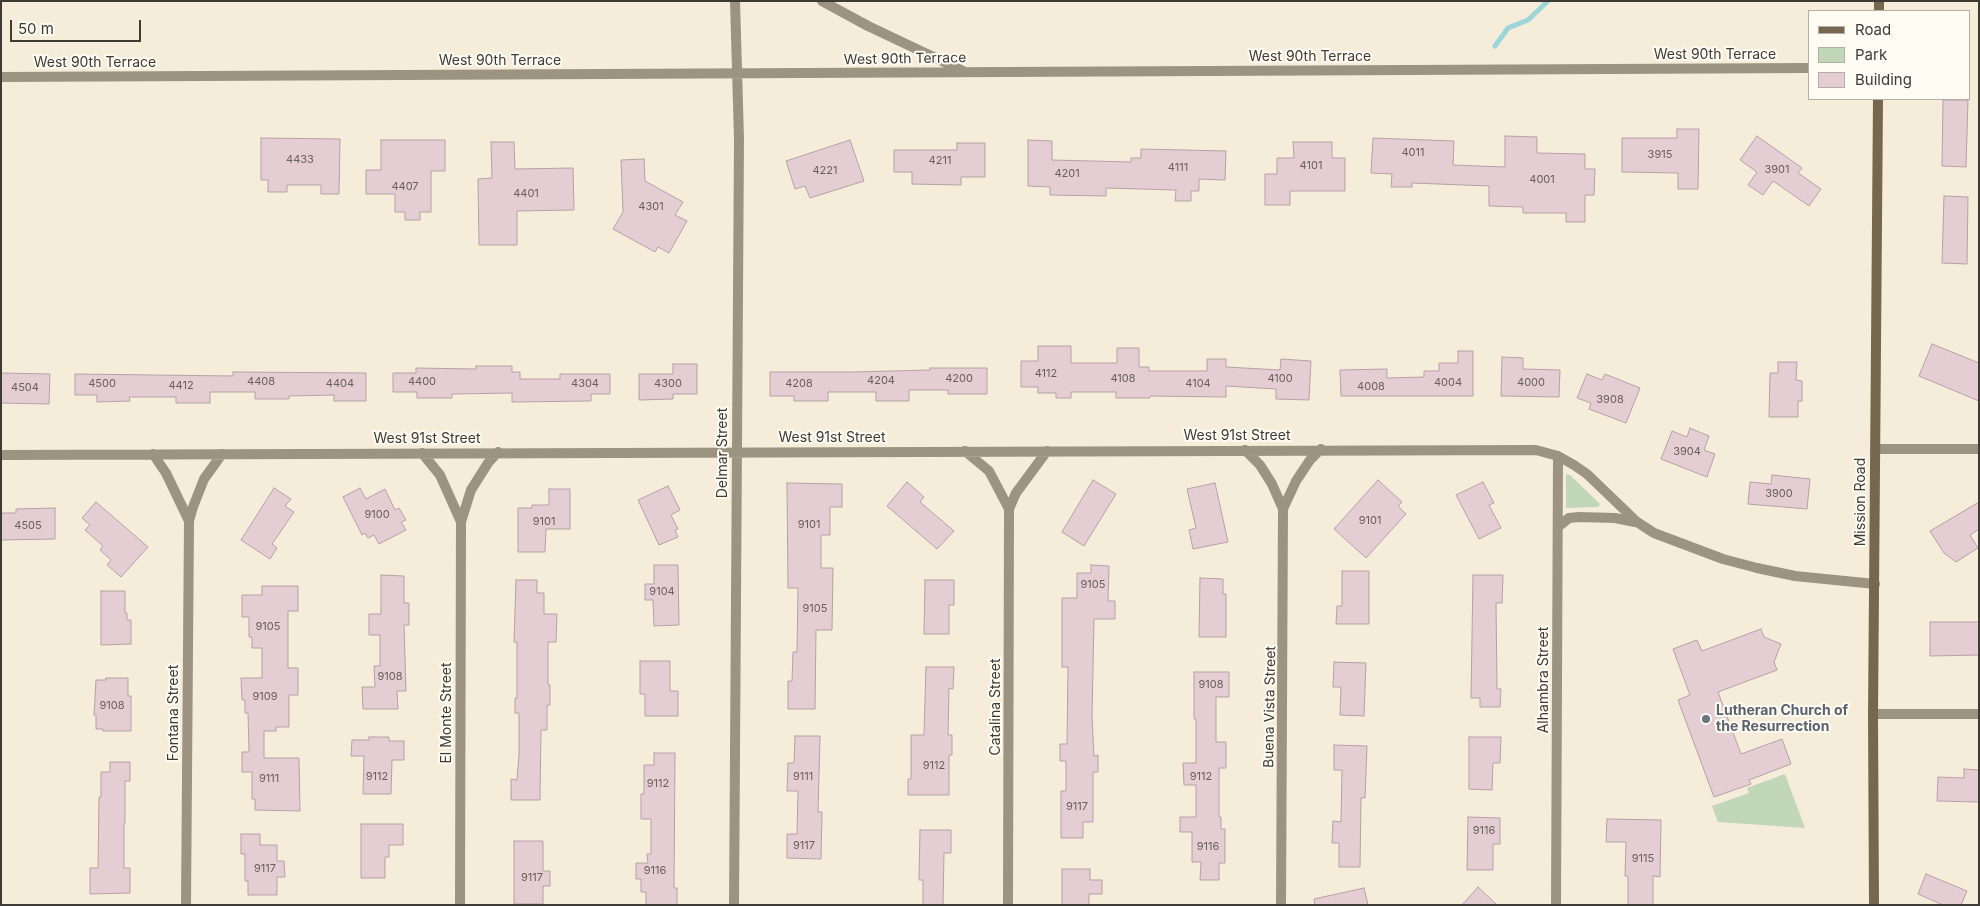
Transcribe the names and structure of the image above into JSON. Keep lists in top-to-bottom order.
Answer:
{
  "streets": {
    "main road": ["Mission Road"],
    "street": [
      "West 90th Terrace",
      "West 91st Street",
      "Delmar Street",
      "Alhambra Street",
      "Catalina Street",
      "Buena Vista Street",
      "Fontana Street",
      "El Monte Street"
    ]
  },
  "crossings": [
    ["West 90th Terrace", "Delmar Street"],
    ["West 91st Street", "Delmar Street"],
    ["West 91st Street", "Mission Road"],
    ["West 91st Street", "Alhambra Street"],
    ["West 91st Street", "Catalina Street"],
    ["West 91st Street", "Buena Vista Street"],
    ["West 91st Street", "Fontana Street"],
    ["West 91st Street", "El Monte Street"]
  ],
  "places": ["Lutheran Church of the Resurrection"],
  "house_numbers": [
    "4011",
    "3915",
    "4433",
    "4211",
    "4101",
    "4111",
    "3901",
    "4221",
    "4201",
    "4001",
    "4407",
    "4401",
    "4301",
    "4112",
    "4200",
    "4108",
    "4100",
    "4204",
    "4408",
    "4400",
    "4004",
    "4000",
    "4500",
    "4404",
    "4304",
    "4300",
    "4208",
    "4104",
    "4412",
    "4008",
    "4504",
    "3908",
    "3904",
    "3900",
    "9100",
    "9101",
    "9101",
    "9101",
    "4505",
    "9105",
    "9104",
    "9105",
    "9105",
    "9108",
    "9108",
    "9109",
    "9108",
    "9112",
    "9112",
    "9111",
    "9112",
    "9111",
    "9112",
    "9117",
    "9116",
    "9117",
    "9116",
    "9115",
    "9117",
    "9116",
    "9117"
  ],
  "legend": ["Road", "Park", "Building"],
  "scale_bar": "50 m"
}
